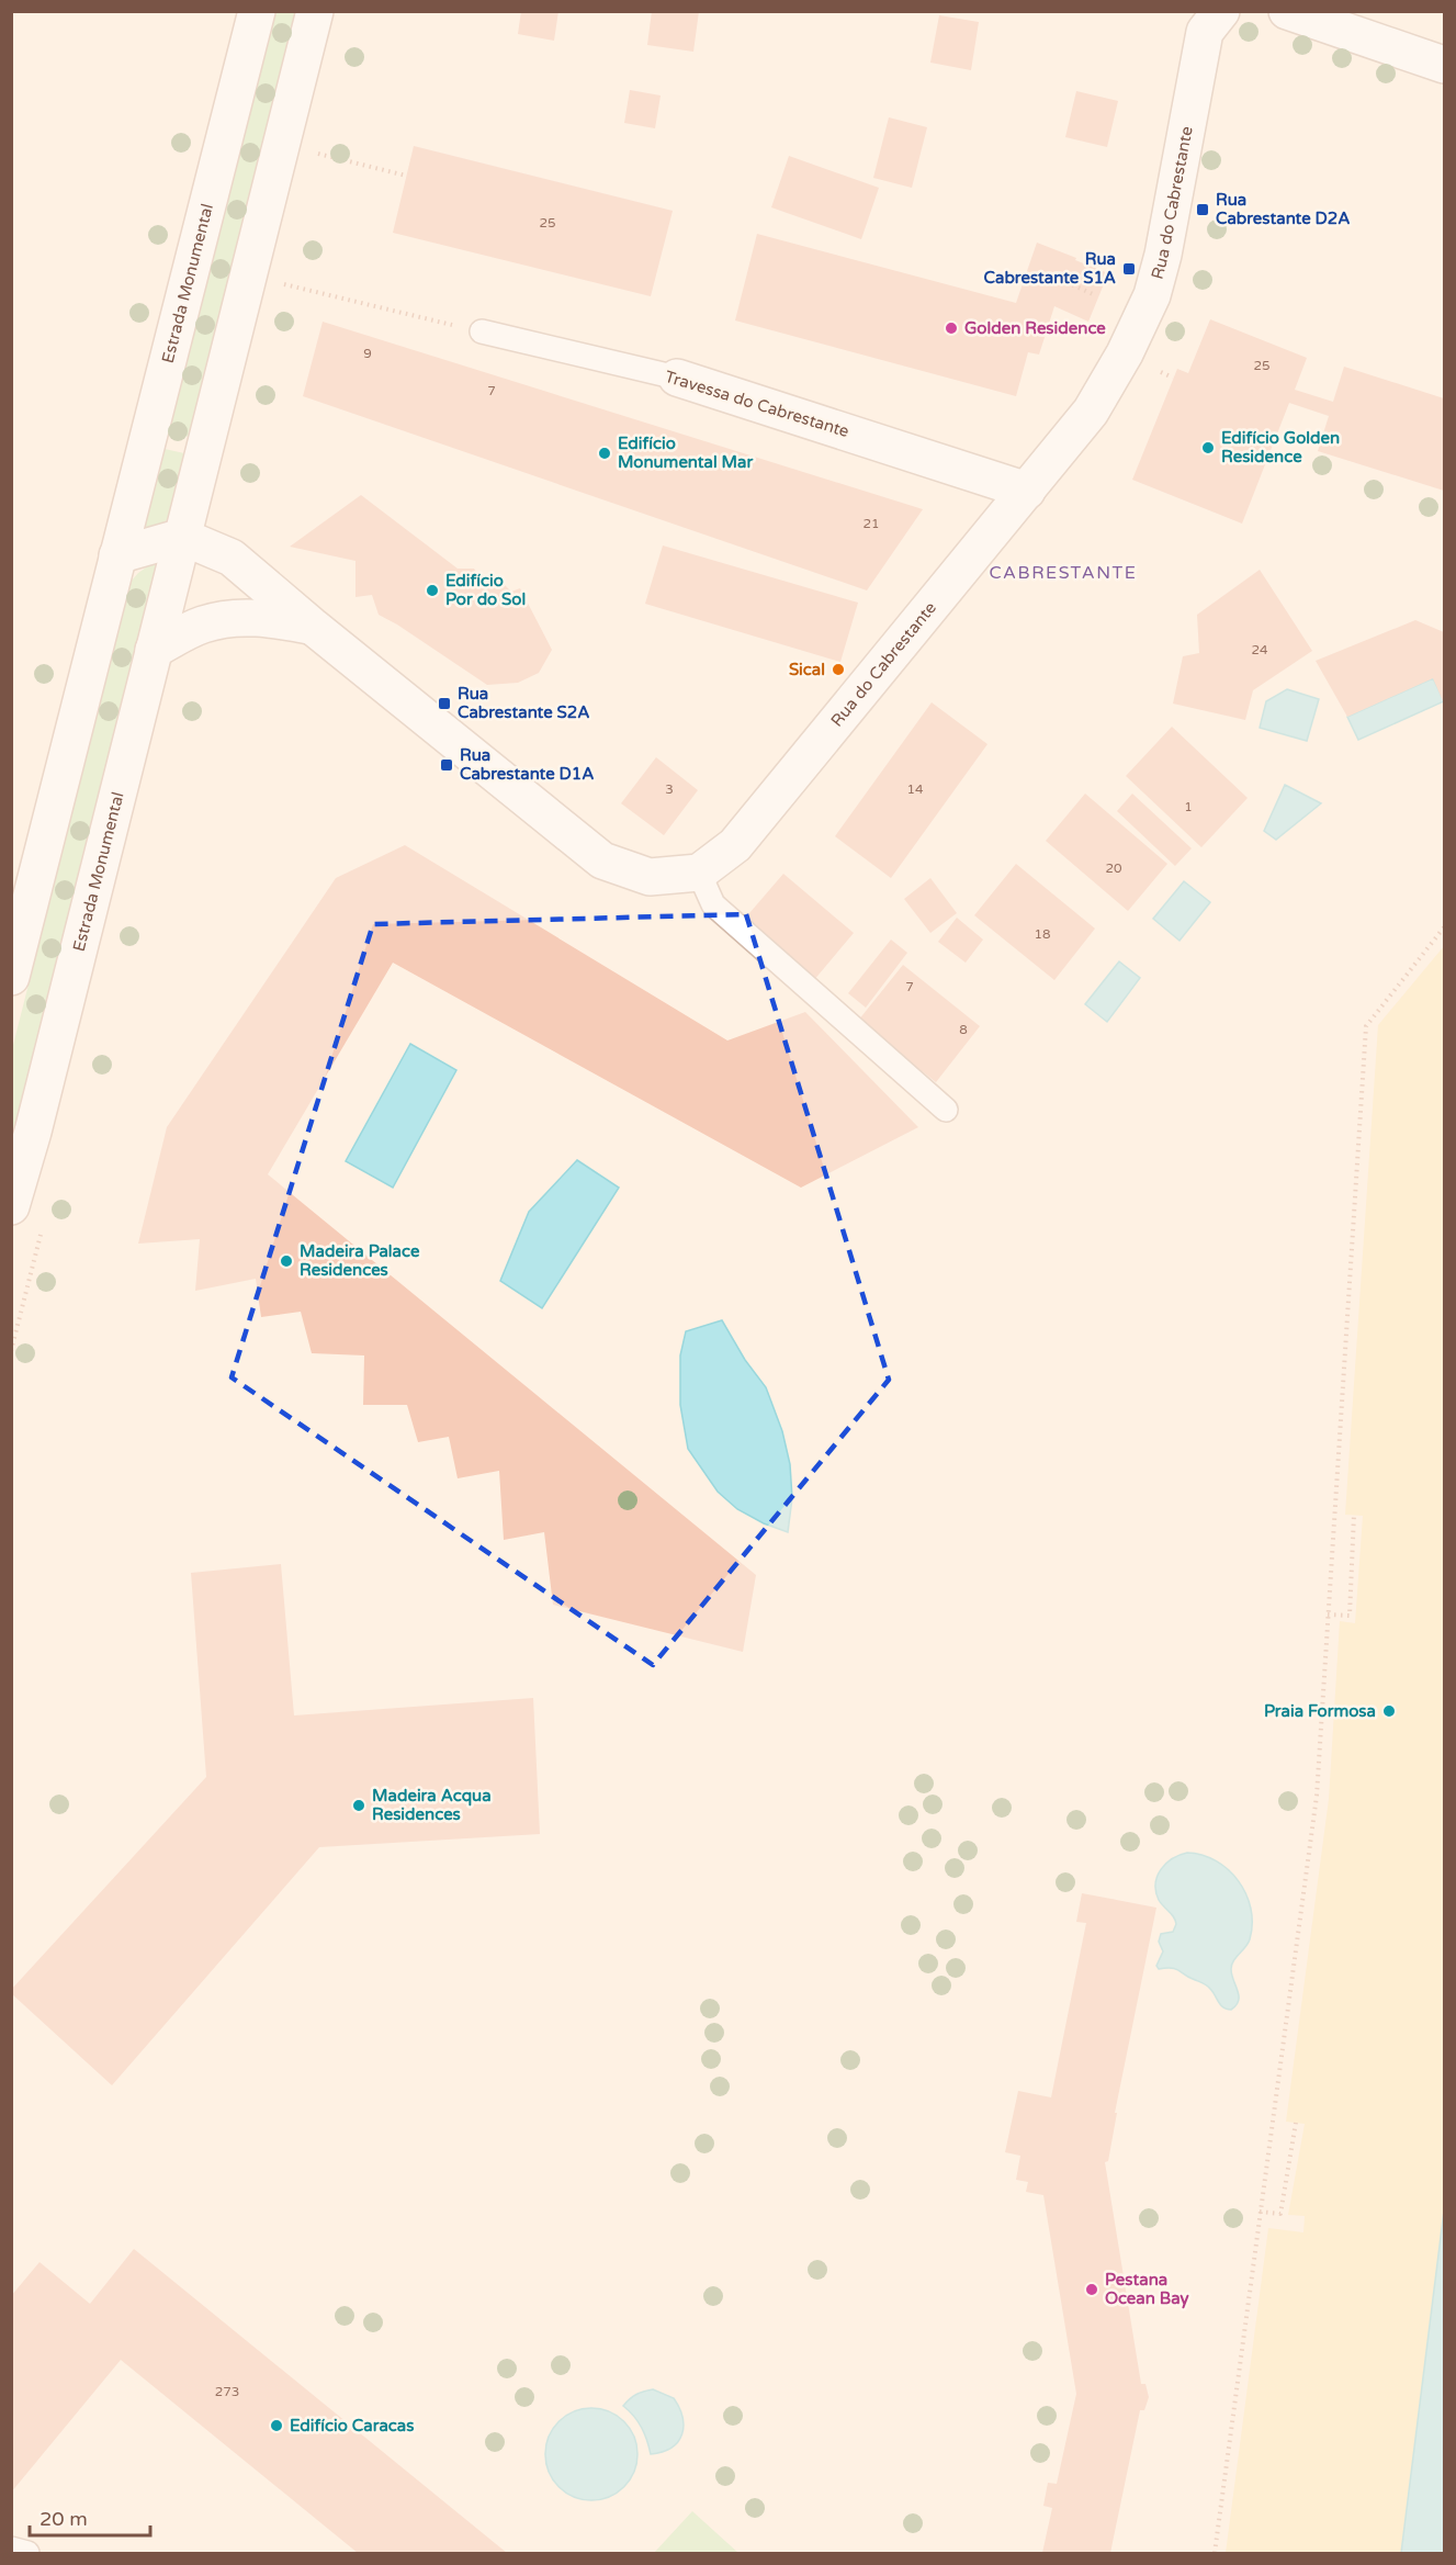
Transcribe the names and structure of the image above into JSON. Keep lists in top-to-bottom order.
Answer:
{
  "streets": {
    "street": ["Rua do Cabrestante", "Estrada Monumental", "Travessa do Cabrestante"]
  },
  "crossings": [
    ["Rua do Cabrestante", "Travessa do Cabrestante"]
  ],
  "districts": ["CABRESTANTE"],
  "places": {
    "transit": [
      "Rua Cabrestante D2A",
      "Rua Cabrestante S1A",
      "Rua Cabrestante S2A",
      "Rua Cabrestante D1A"
    ],
    "other": [
      "Golden Residence",
      "Edifício Golden Residence",
      "Edifício Monumental Mar",
      "Edifício Por do Sol",
      "Sical",
      "Madeira Palace Residences",
      "Praia Formosa",
      "Madeira Acqua Residences",
      "Pestana Ocean Bay",
      "Edifício Caracas"
    ]
  },
  "house_numbers": [
    "25",
    "9",
    "25",
    "7",
    "21",
    "24",
    "3",
    "14",
    "1",
    "20",
    "18",
    "7",
    "8",
    "273"
  ],
  "scale_bar": "20 m"
}
